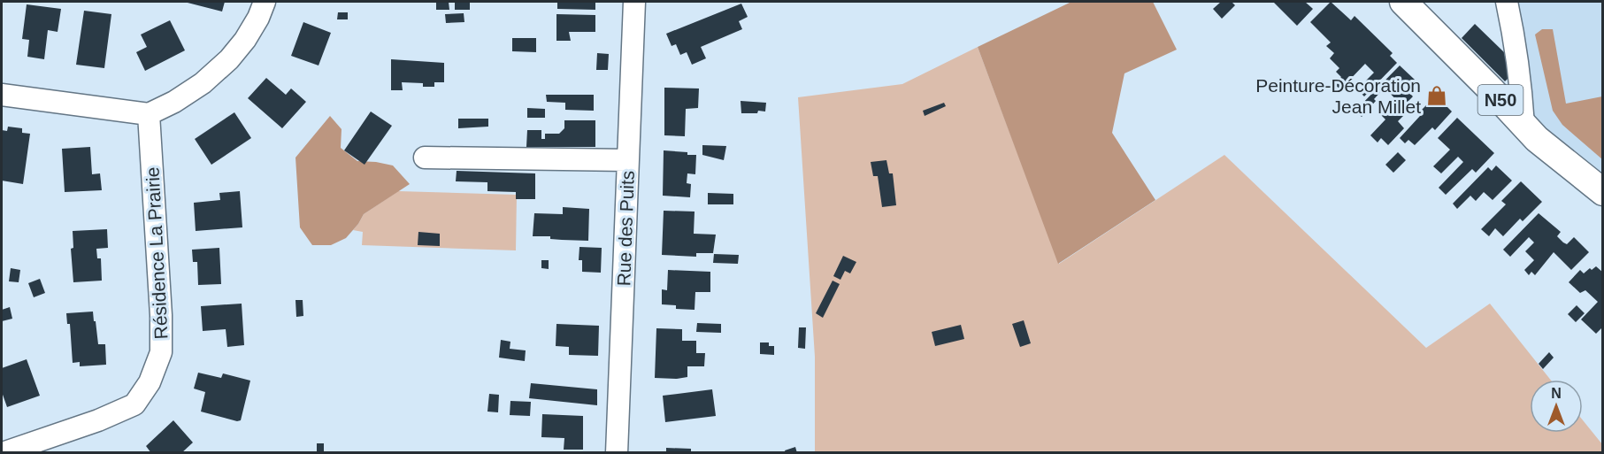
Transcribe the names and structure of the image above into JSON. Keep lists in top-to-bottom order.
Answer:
{
  "streets": {
    "main road": ["N50"],
    "street": ["Rue des Puits", "Résidence La Prairie"]
  },
  "places": {
    "shop": ["Peinture-Décoration Jean Millet"]
  },
  "north": "top"
}
